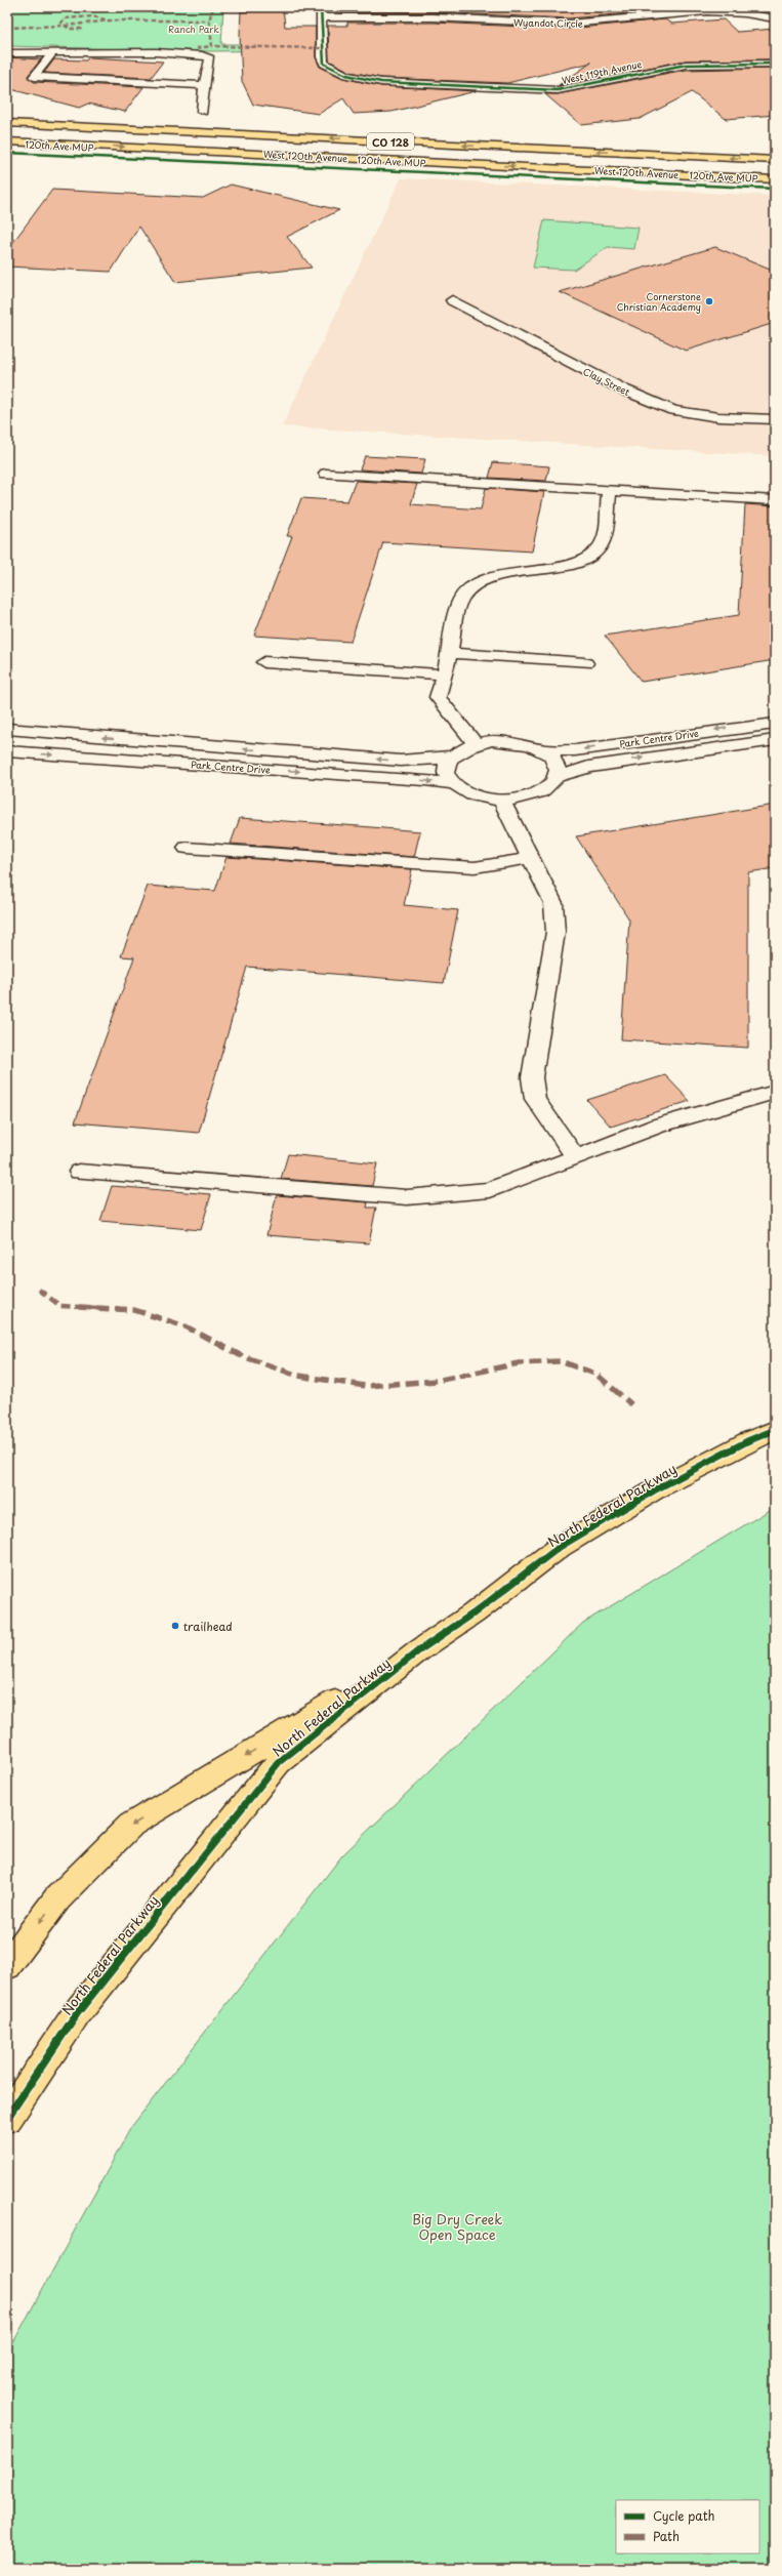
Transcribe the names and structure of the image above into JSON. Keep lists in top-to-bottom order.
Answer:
{
  "streets": {
    "main road": ["CO 128", "West 120th Avenue", "North Federal Parkway"],
    "street": [
      "Wyandot Circle",
      "West 119th Avenue",
      "Clay Street",
      "Park Centre Drive"
    ],
    "cycle path": ["120th Ave MUP"]
  },
  "crossings": [
    ["Wyandot Circle", "West 119th Avenue"]
  ],
  "parks": ["Ranch Park", "Big Dry Creek Open Space"],
  "places": ["Cornerstone Christian Academy", "trailhead"],
  "legend": ["Cycle path", "Path"]
}
